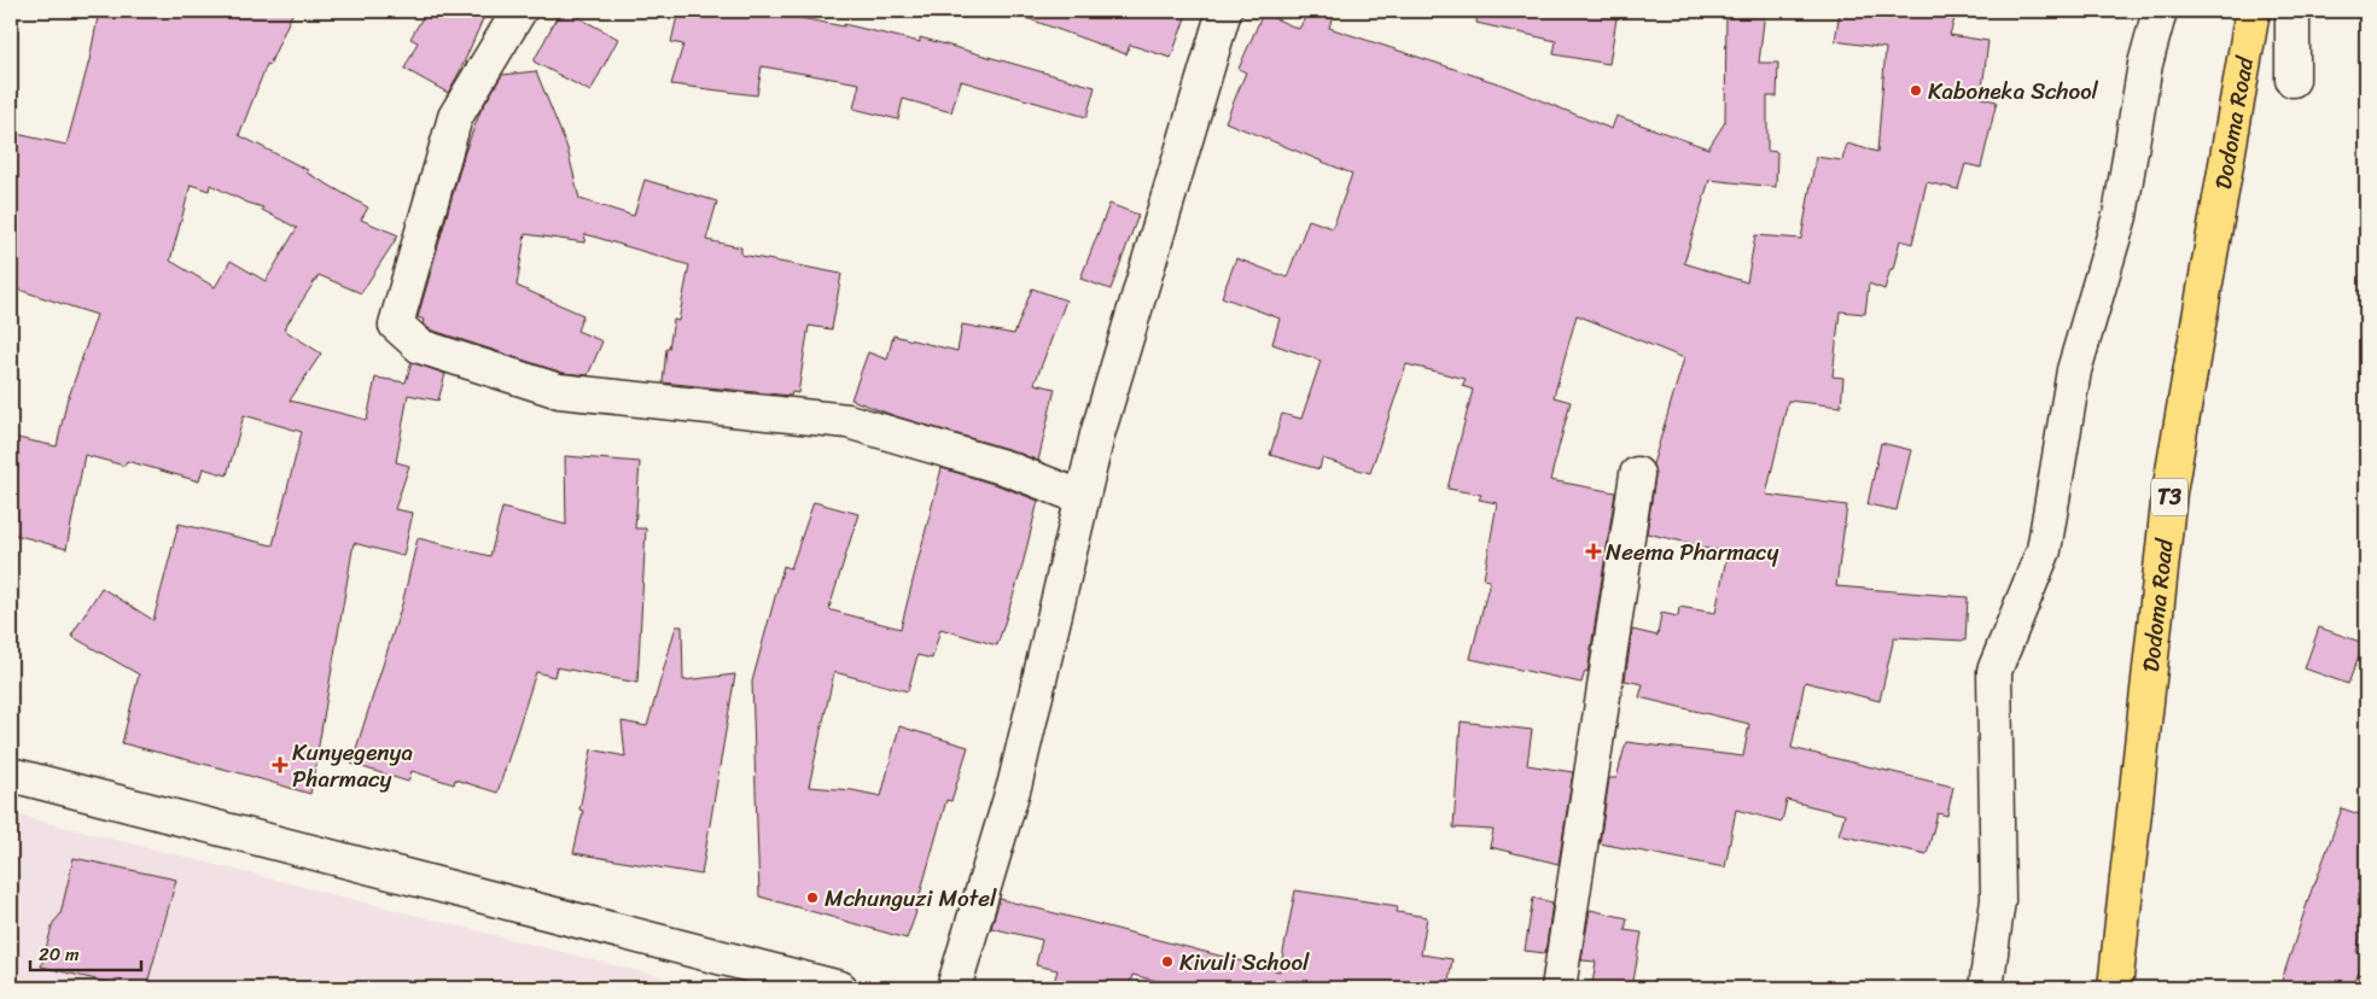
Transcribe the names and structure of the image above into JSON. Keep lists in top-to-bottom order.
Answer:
{
  "streets": {
    "highway": ["Dodoma Road", "T3"]
  },
  "places": {
    "other": ["Kaboneka School", "Mchunguzi Motel", "Kivuli School"],
    "health": ["Neema Pharmacy", "Kunyegenya Pharmacy"]
  },
  "scale_bar": "20 m"
}
